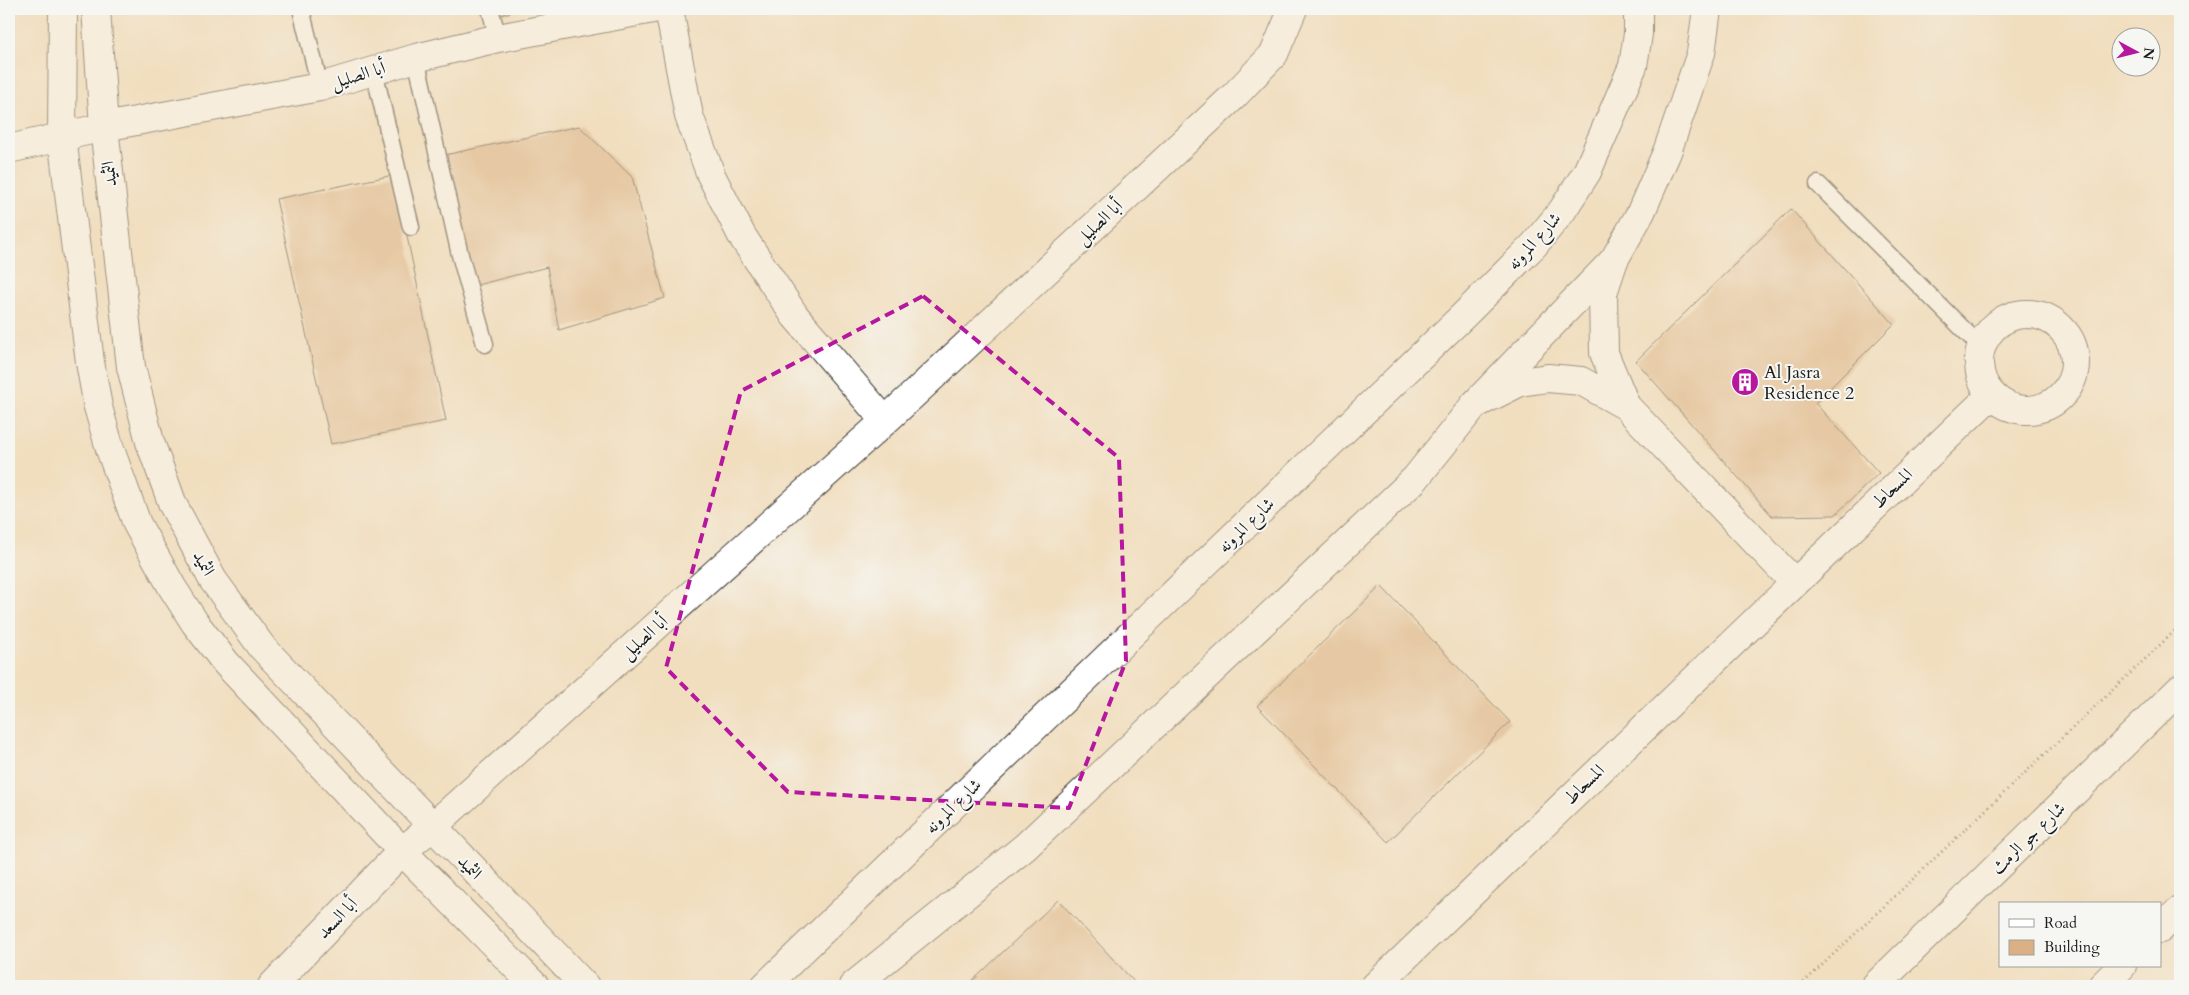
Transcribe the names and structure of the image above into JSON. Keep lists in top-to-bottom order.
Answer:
{
  "streets": {
    "street": [
      "أبا الصليل",
      "الثميد",
      "شارع المرونه",
      "المسحاط",
      "شارع جو الرمث",
      "أبا السعد"
    ]
  },
  "crossings": [
    ["أبا الصليل", "الثميد"],
    ["أبا الصليل", "أبا السعد"],
    ["الثميد", "أبا السعد"]
  ],
  "places": {
    "building": ["Al Jasra Residence 2"]
  },
  "legend": ["Road", "Building"],
  "north": "right"
}
